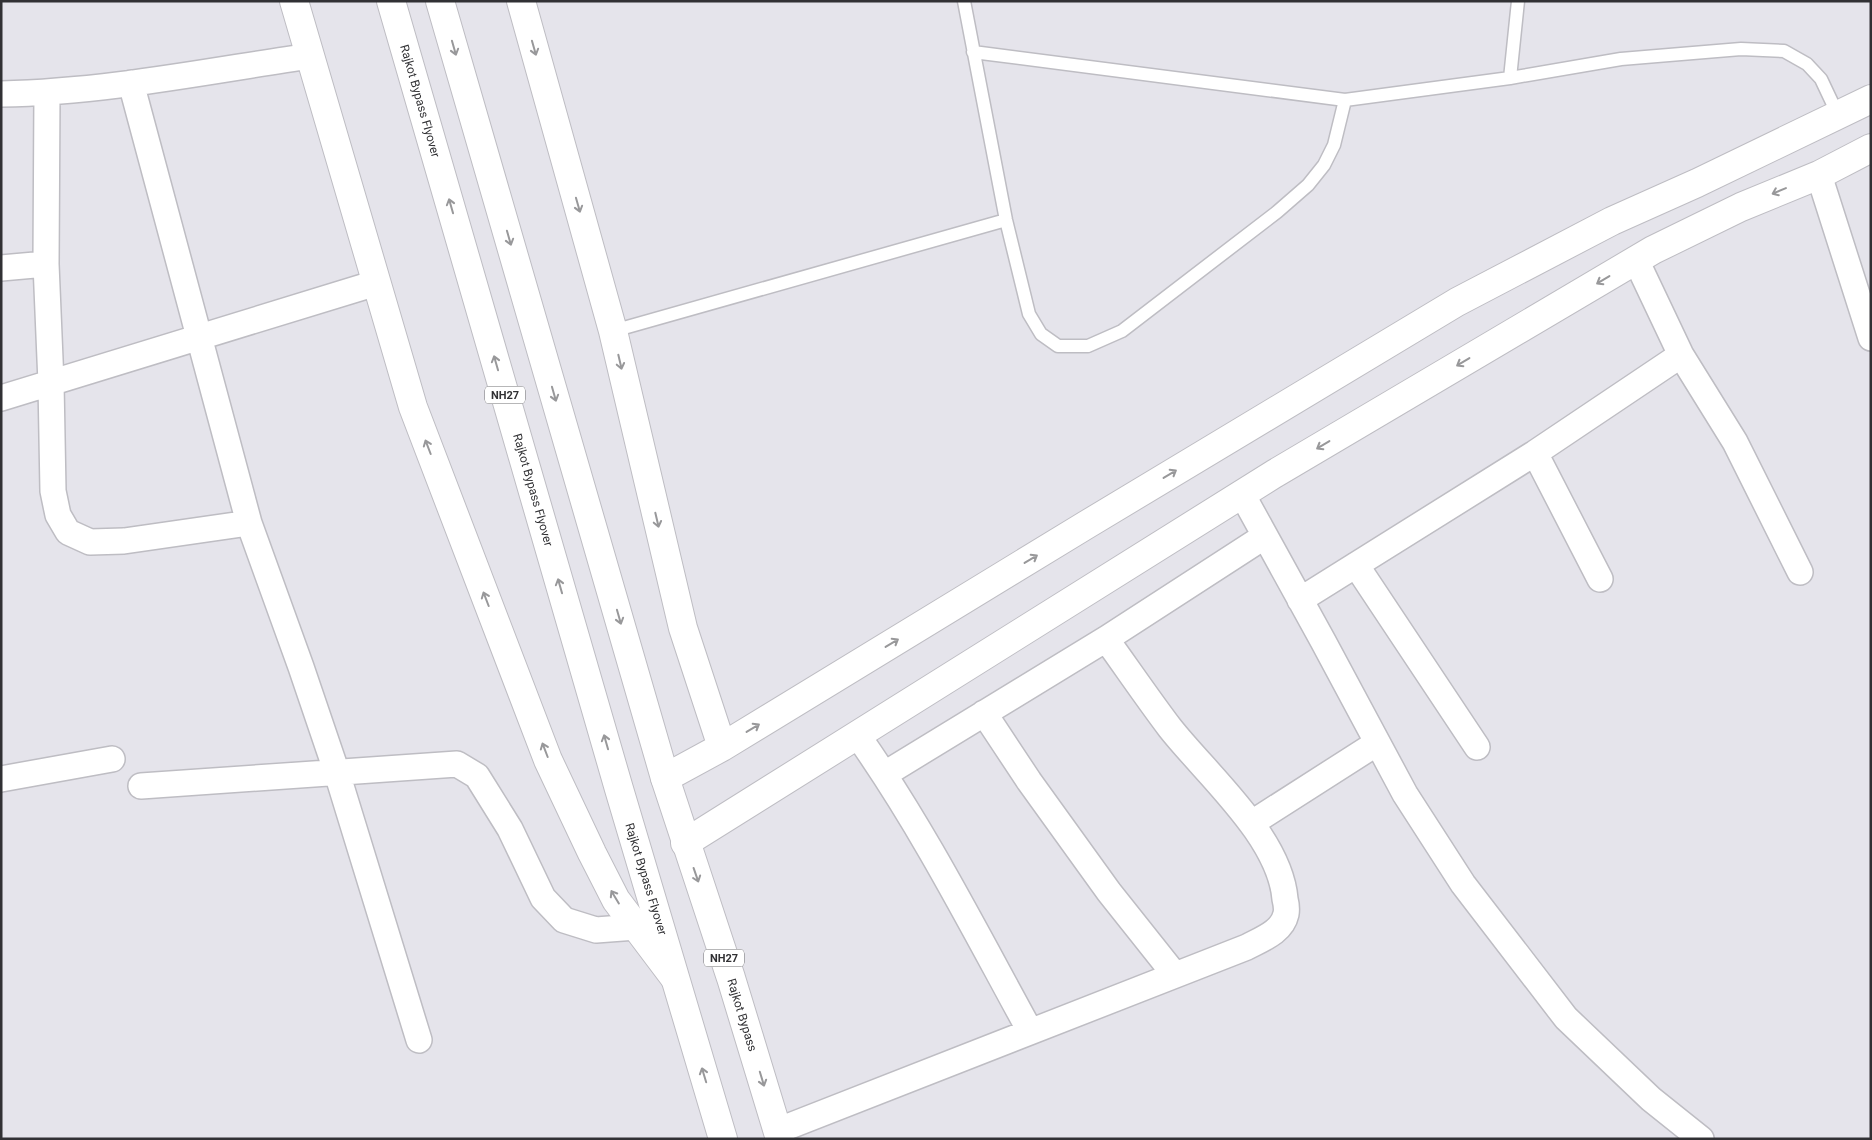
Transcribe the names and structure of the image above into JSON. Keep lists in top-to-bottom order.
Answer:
{
  "streets": {
    "main road": ["Rajkot Bypass Flyover", "NH27", "Rajkot Bypass"]
  },
  "crossings": [
    ["Rajkot Bypass Flyover", "NH27"],
    ["NH27", "Rajkot Bypass"]
  ]
}
